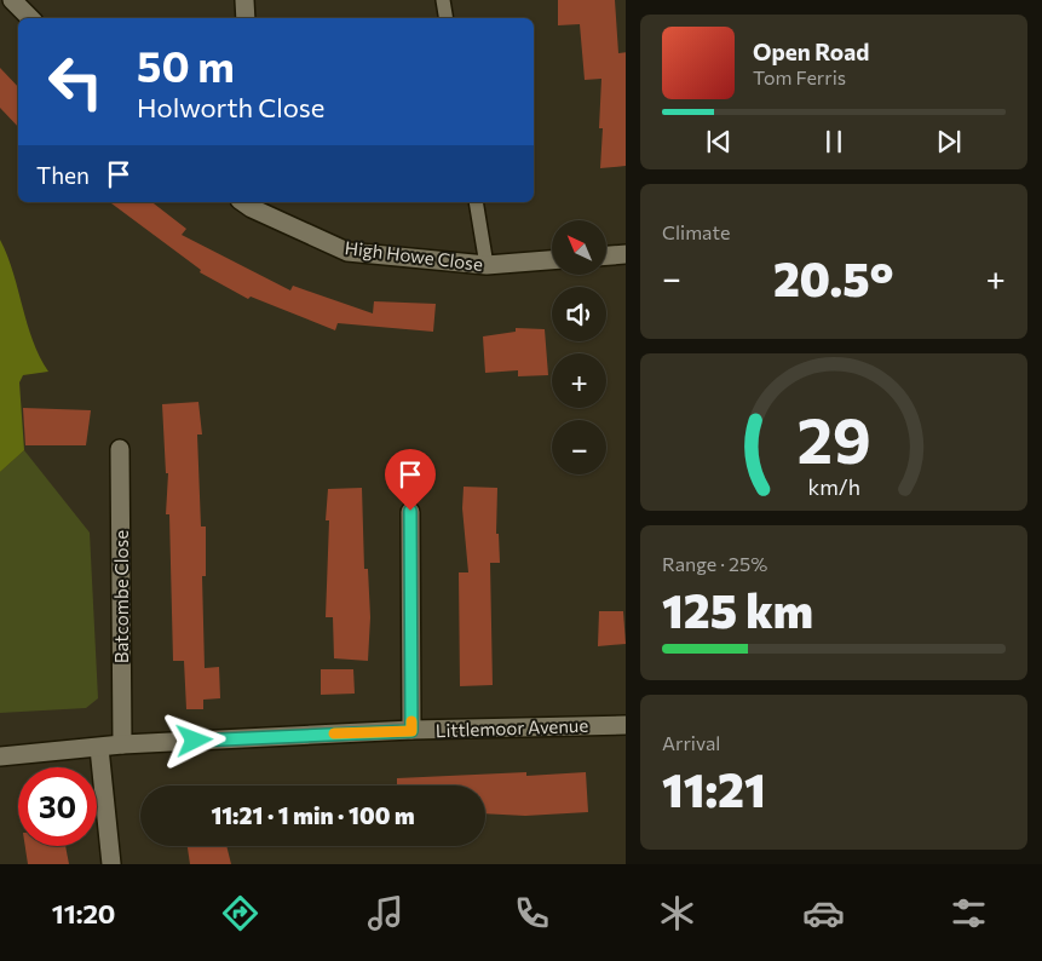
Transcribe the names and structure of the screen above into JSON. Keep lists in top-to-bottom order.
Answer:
{
  "streets": {
    "street": ["High Howe Close", "Batcombe Close", "Littlemoor Avenue"]
  },
  "crossings": [
    ["Batcombe Close", "Littlemoor Avenue"]
  ],
  "north": "top left",
  "page": {
    "turn": ["50 m", "Holworth Close"],
    "song": ["Open Road", "Tom Ferris"],
    "then": "Then",
    "tile": [
      "Climate",
      ["Range · 25%", "125 km"],
      ["Arrival", "11:21"]
    ],
    "map_buttons": ["+", "−"],
    "heat": ["−", "20.5°", "+"],
    "limit": "30",
    "trip": "11:21 · 1 min · 100 m",
    "tabs": "11:20",
    "gauge": ["29", "km/h"]
  }
}
